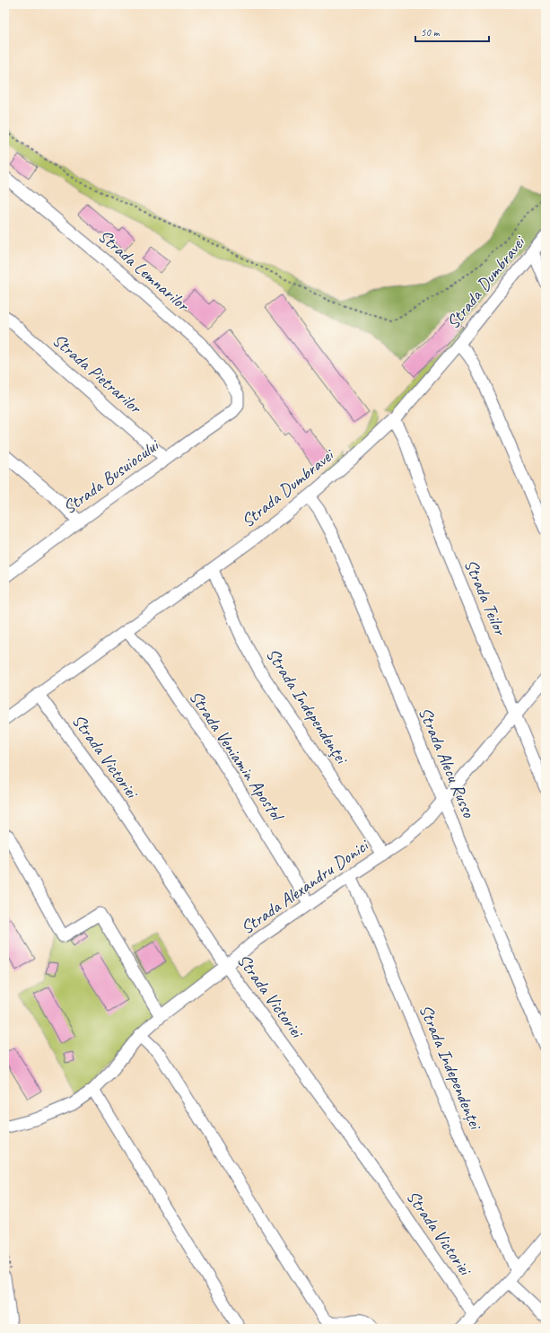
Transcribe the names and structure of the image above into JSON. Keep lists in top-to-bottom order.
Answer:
{
  "streets": {
    "street": [
      "Strada Lemnarilor",
      "Strada Dumbravei",
      "Strada Pietrarilor",
      "Strada Busuiocului",
      "Strada Teilor",
      "Strada Independenţei",
      "Strada Veniamin Apostol",
      "Strada Victoriei",
      "Strada Alecu Russo",
      "Strada Alexandru Donici",
      "Strada Independenței"
    ]
  },
  "crossings": [
    ["Strada Lemnarilor", "Strada Busuiocului"],
    ["Strada Dumbravei", "Strada Teilor"],
    ["Strada Dumbravei", "Strada Independenţei"],
    ["Strada Dumbravei", "Strada Veniamin Apostol"],
    ["Strada Dumbravei", "Strada Victoriei"],
    ["Strada Dumbravei", "Strada Alecu Russo"],
    ["Strada Pietrarilor", "Strada Busuiocului"],
    ["Strada Teilor", "Strada Alexandru Donici"],
    ["Strada Independenţei", "Strada Alexandru Donici"],
    ["Strada Veniamin Apostol", "Strada Alexandru Donici"],
    ["Strada Victoriei", "Strada Alexandru Donici"],
    ["Strada Alecu Russo", "Strada Alexandru Donici"],
    ["Strada Alexandru Donici", "Strada Independenței"]
  ],
  "scale_bar": "50 m"
}
